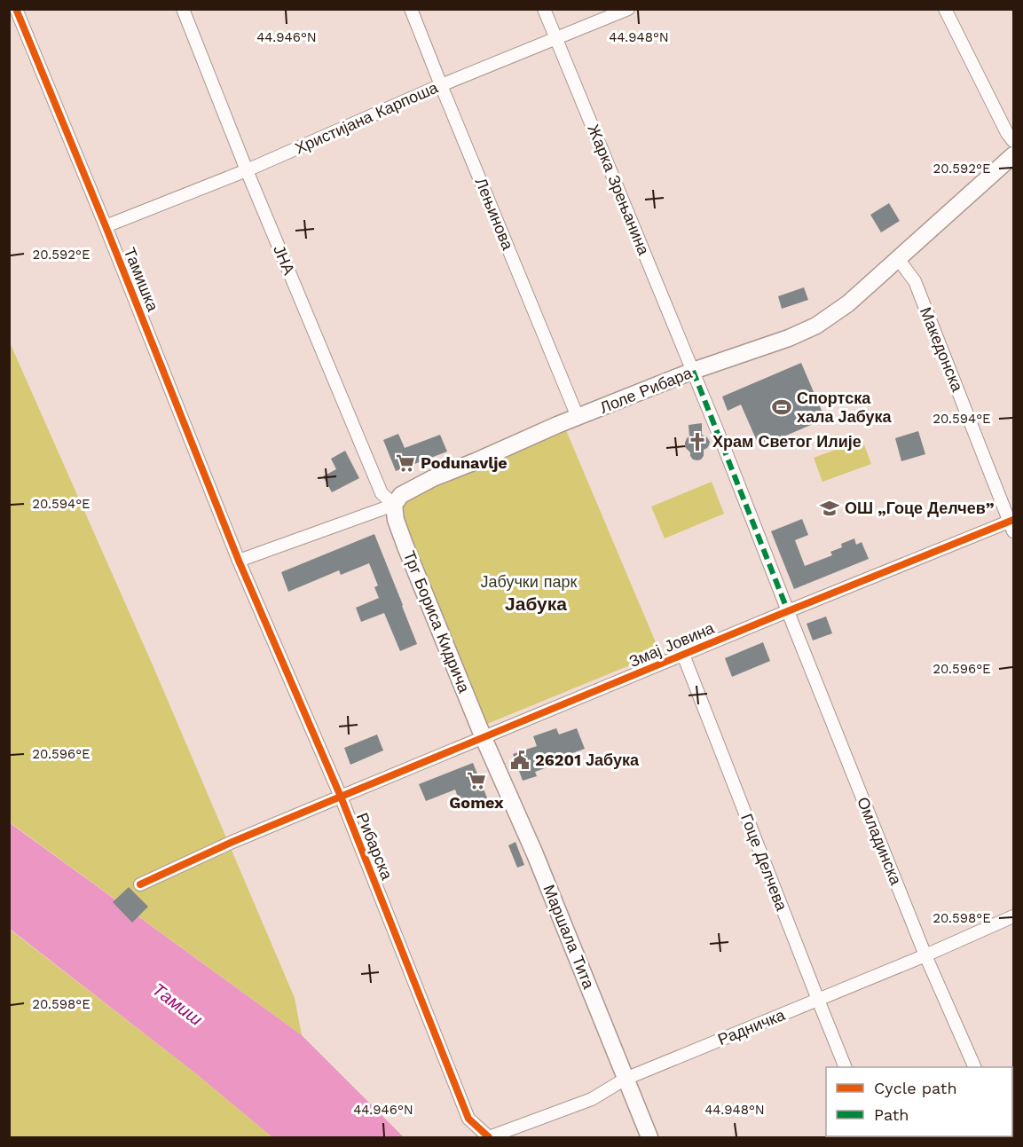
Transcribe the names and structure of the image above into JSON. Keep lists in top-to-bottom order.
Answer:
{
  "streets": {
    "main road": ["Лоле Рибара", "Трг Бориса Кидрича", "Маршала Тита"],
    "street": [
      "Христијана Карпоша",
      "Жарка Зрењанина",
      "Лењинова",
      "ЈНА",
      "Тамишка",
      "Македонска",
      "Змај Јовина",
      "Омладинска",
      "Рибарска",
      "Гоце Делчева",
      "Радничка"
    ]
  },
  "crossings": [
    ["Христијана Карпоша", "Жарка Зрењанина"],
    ["Христијана Карпоша", "Лењинова"],
    ["Христијана Карпоша", "ЈНА"],
    ["Христијана Карпоша", "Тамишка"],
    ["Жарка Зрењанина", "Лоле Рибара"],
    ["Лењинова", "Лоле Рибара"],
    ["ЈНА", "Лоле Рибара"],
    ["ЈНА", "Трг Бориса Кидрича"],
    ["Тамишка", "Лоле Рибара"],
    ["Тамишка", "Рибарска"],
    ["Македонска", "Лоле Рибара"],
    ["Македонска", "Змај Јовина"],
    ["Лоле Рибара", "Трг Бориса Кидрича"],
    ["Лоле Рибара", "Рибарска"],
    ["Трг Бориса Кидрича", "Змај Јовина"],
    ["Трг Бориса Кидрича", "Маршала Тита"],
    ["Змај Јовина", "Омладинска"],
    ["Змај Јовина", "Рибарска"],
    ["Змај Јовина", "Гоце Делчева"],
    ["Змај Јовина", "Маршала Тита"],
    ["Омладинска", "Радничка"],
    ["Рибарска", "Радничка"],
    ["Гоце Делчева", "Радничка"],
    ["Маршала Тита", "Радничка"]
  ],
  "districts": ["Јабука"],
  "water": ["Тамиш"],
  "parks": ["Јабучки парк"],
  "places": {
    "sports": ["Спортска хала Јабука"],
    "church": ["Храм Светог Илије"],
    "supermarket": ["Podunavlje", "Gomex"],
    "school or university": ["ОШ „Гоце Делчев”"],
    "public building": ["26201 Јабука"]
  },
  "legend": ["Cycle path", "Path"],
  "coordinates": [
    "44.946°N",
    "44.948°N",
    "20.592°E",
    "20.594°E",
    "20.596°E",
    "20.598°E"
  ]
}
